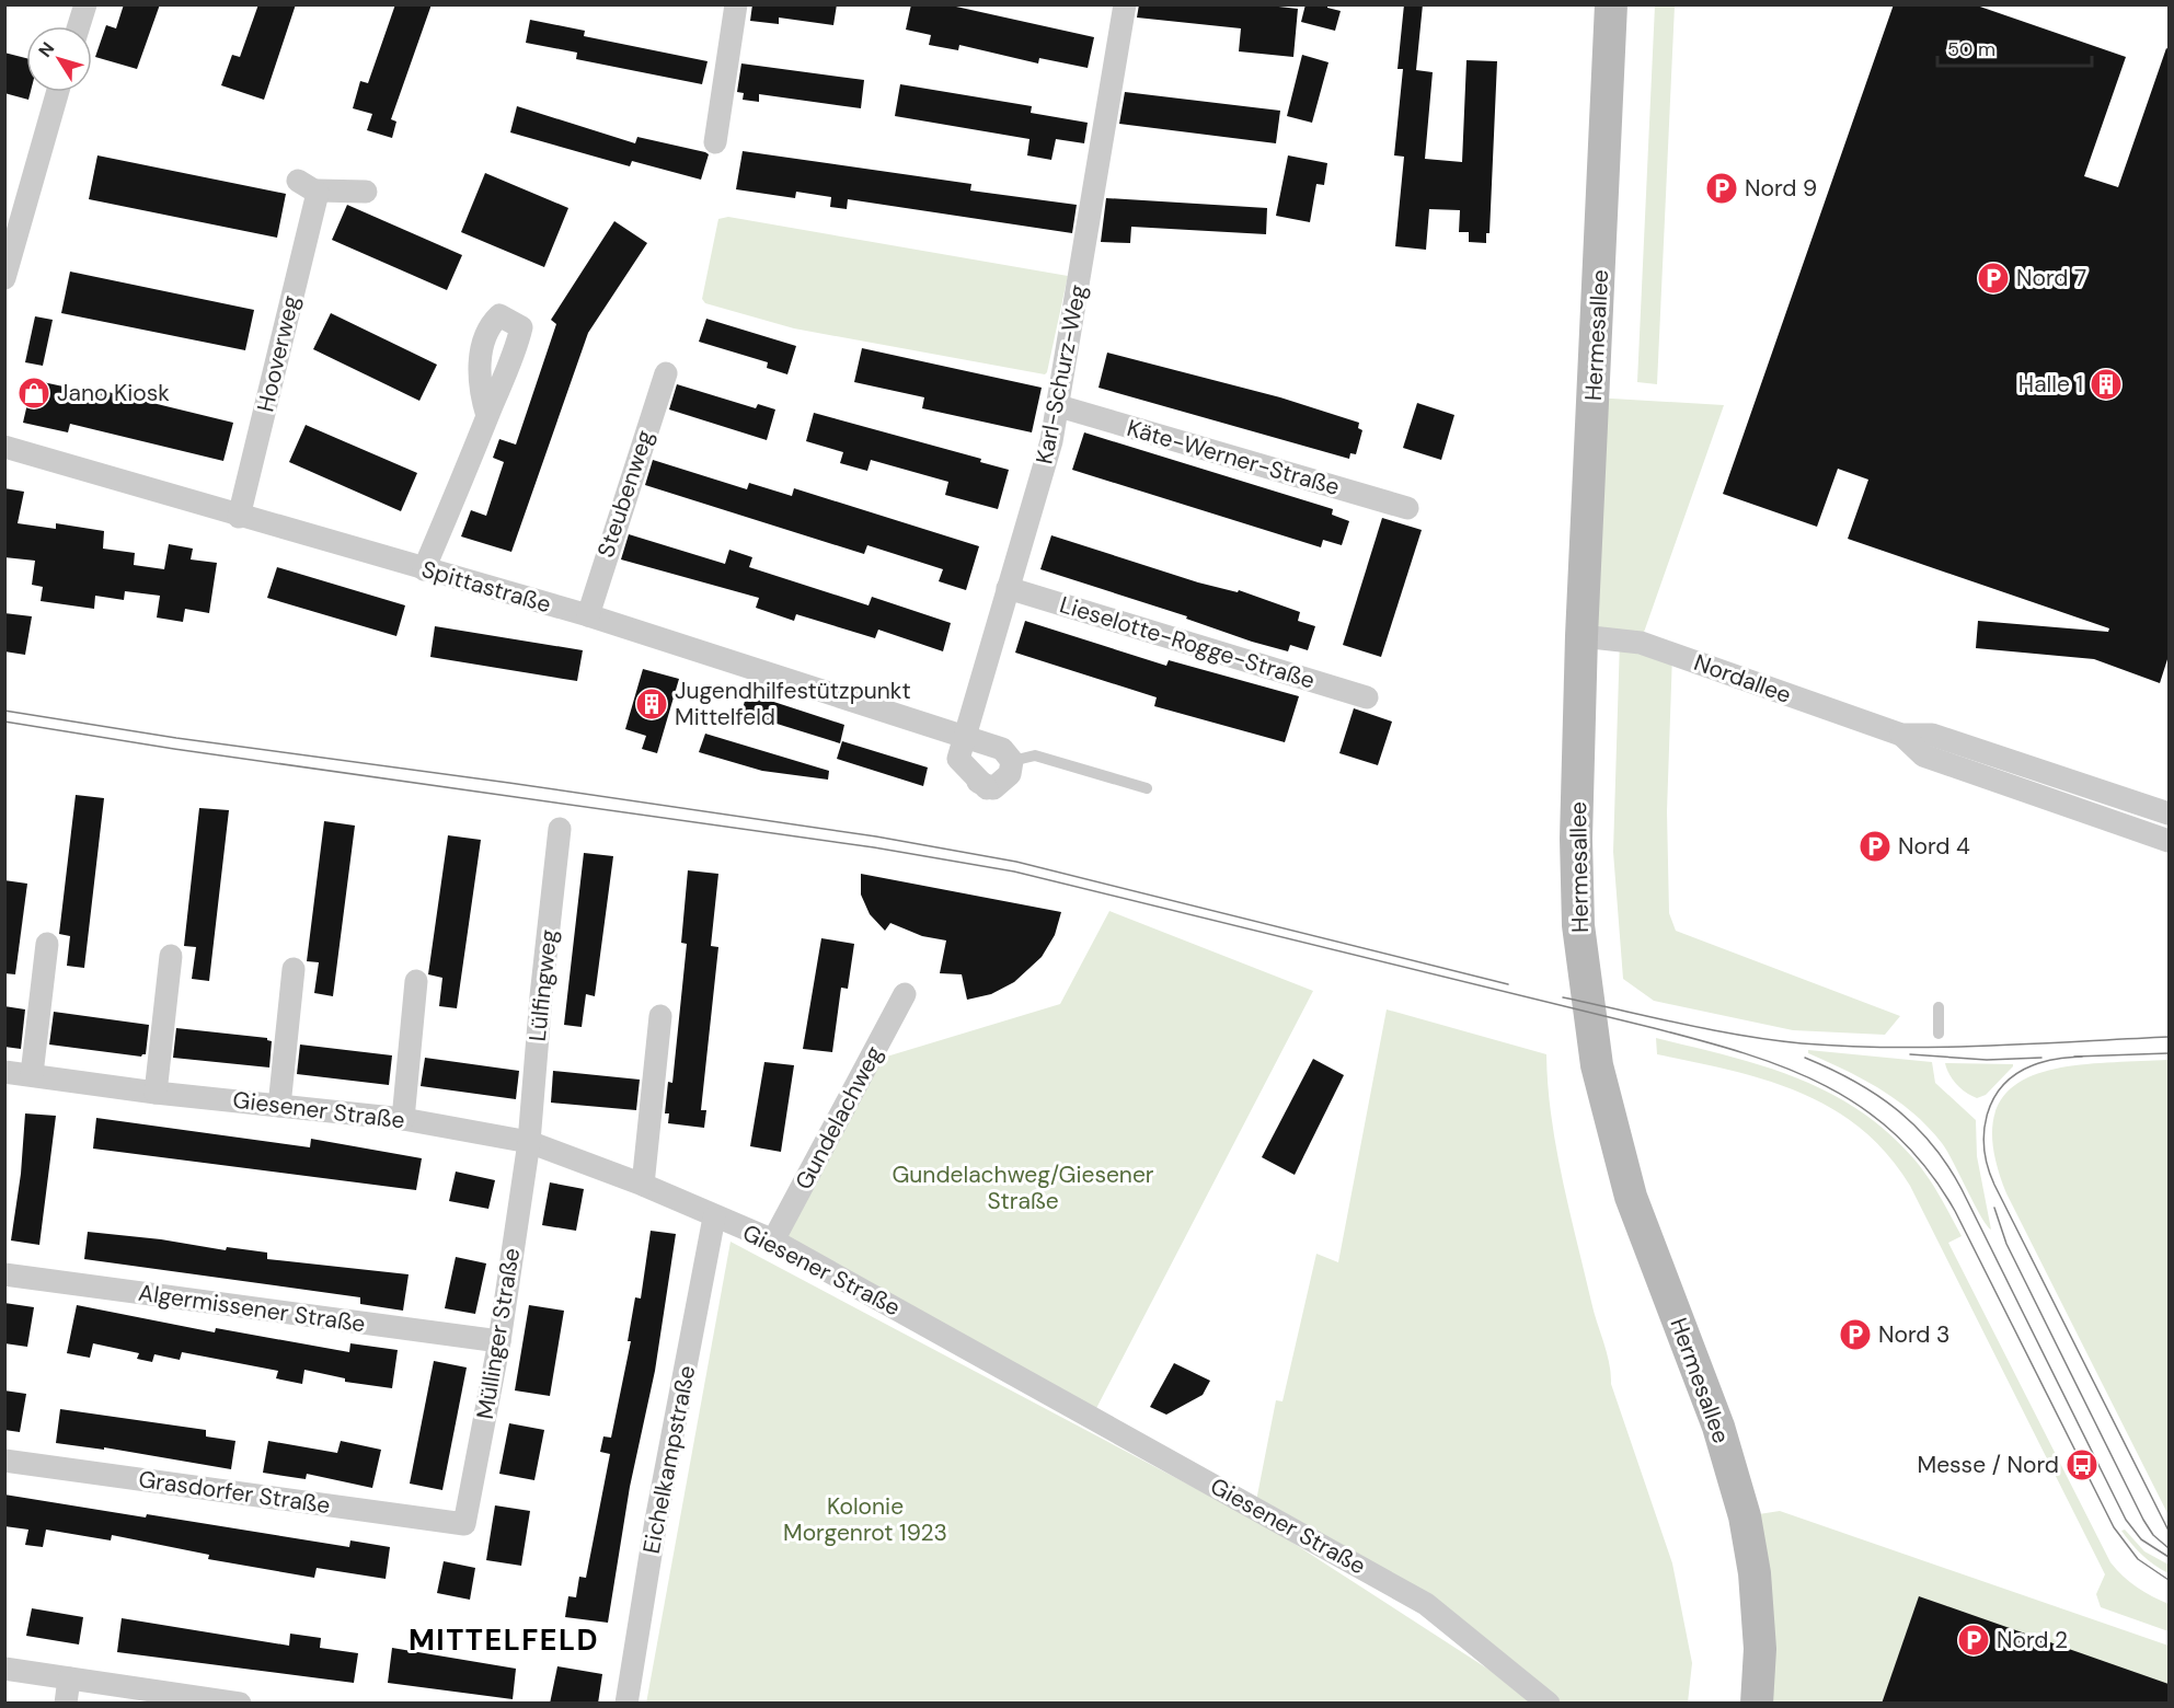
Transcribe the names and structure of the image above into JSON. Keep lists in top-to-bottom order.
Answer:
{
  "streets": {
    "main road": ["Hermesallee"],
    "street": [
      "Hooverweg",
      "Karl-Schurz-Weg",
      "Käte-Werner-Straße",
      "Steubenweg",
      "Spittastraße",
      "Lieselotte-Rogge-Straße",
      "Nordallee",
      "Lülfingweg",
      "Giesener Straße",
      "Gundelachweg",
      "Algermissener Straße",
      "Müllinger Straße",
      "Eichelkampstraße",
      "Grasdorfer Straße"
    ]
  },
  "crossings": [
    ["Hermesallee", "Nordallee"],
    ["Hooverweg", "Spittastraße"],
    ["Karl-Schurz-Weg", "Käte-Werner-Straße"],
    ["Karl-Schurz-Weg", "Spittastraße"],
    ["Karl-Schurz-Weg", "Lieselotte-Rogge-Straße"],
    ["Steubenweg", "Spittastraße"],
    ["Lülfingweg", "Giesener Straße"],
    ["Lülfingweg", "Müllinger Straße"],
    ["Giesener Straße", "Gundelachweg"],
    ["Giesener Straße", "Müllinger Straße"],
    ["Giesener Straße", "Eichelkampstraße"],
    ["Algermissener Straße", "Müllinger Straße"],
    ["Müllinger Straße", "Grasdorfer Straße"]
  ],
  "districts": ["MITTELFELD"],
  "parks": ["Gundelachweg/Giesener Straße", "Kolonie Morgenrot 1923"],
  "places": {
    "parking": [
      "Nord 9",
      "Nord 7",
      "Nord 4",
      "Nord 3",
      "Nord 2"
    ],
    "building": ["Halle 1", "Jugendhilfestützpunkt Mittelfeld"],
    "shop": ["Jano Kiosk"],
    "bus stop": ["Messe / Nord"]
  },
  "scale_bar": "50 m",
  "north": "top left"
}
